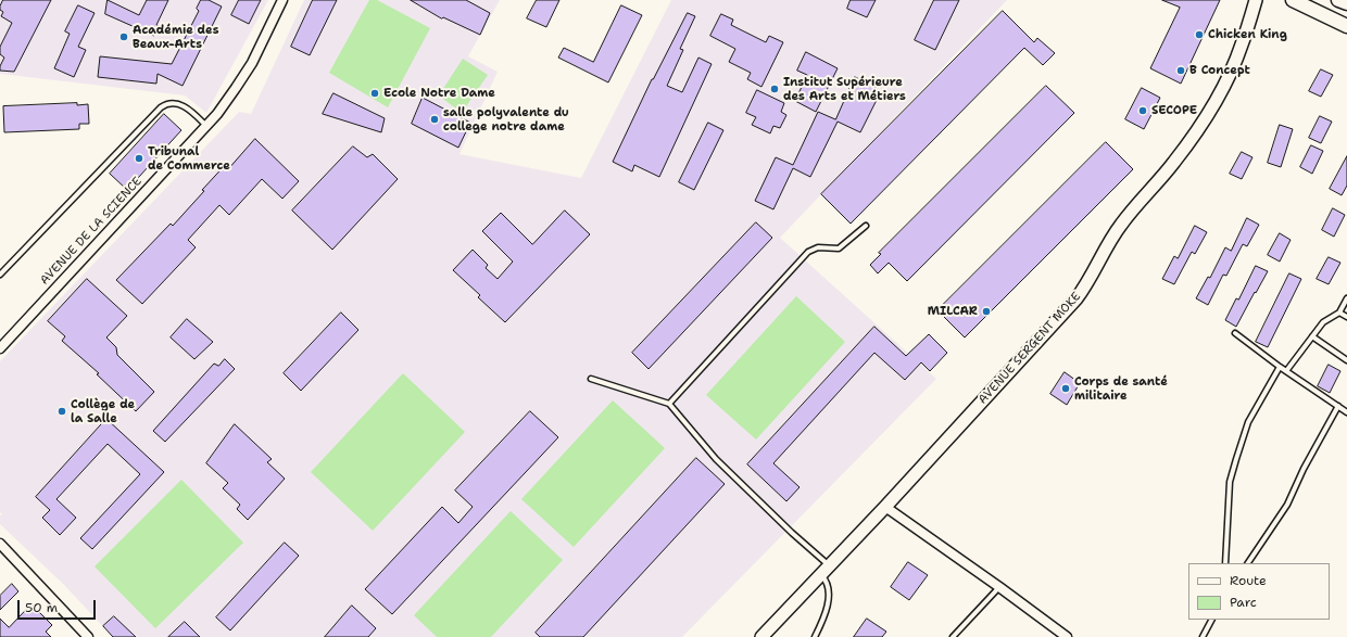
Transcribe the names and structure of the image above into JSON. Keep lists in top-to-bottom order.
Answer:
{
  "streets": {
    "main road": ["AVENUE SERGENT MOKE"],
    "street": ["AVENUE DE LA SCIENCE"]
  },
  "places": [
    "Chicken King",
    "Académie des Beaux-Arts",
    "B Concept",
    "Institut Supérieure des Arts et Métiers",
    "Ecole Notre Dame",
    "SECOPE",
    "salle polyvalente du college notre dame",
    "Tribunal de Commerce",
    "MILCAR",
    "Corps de santé militaire",
    "Collège de la Salle"
  ],
  "legend": ["Route", "Parc"],
  "scale_bar": "50 m"
}
